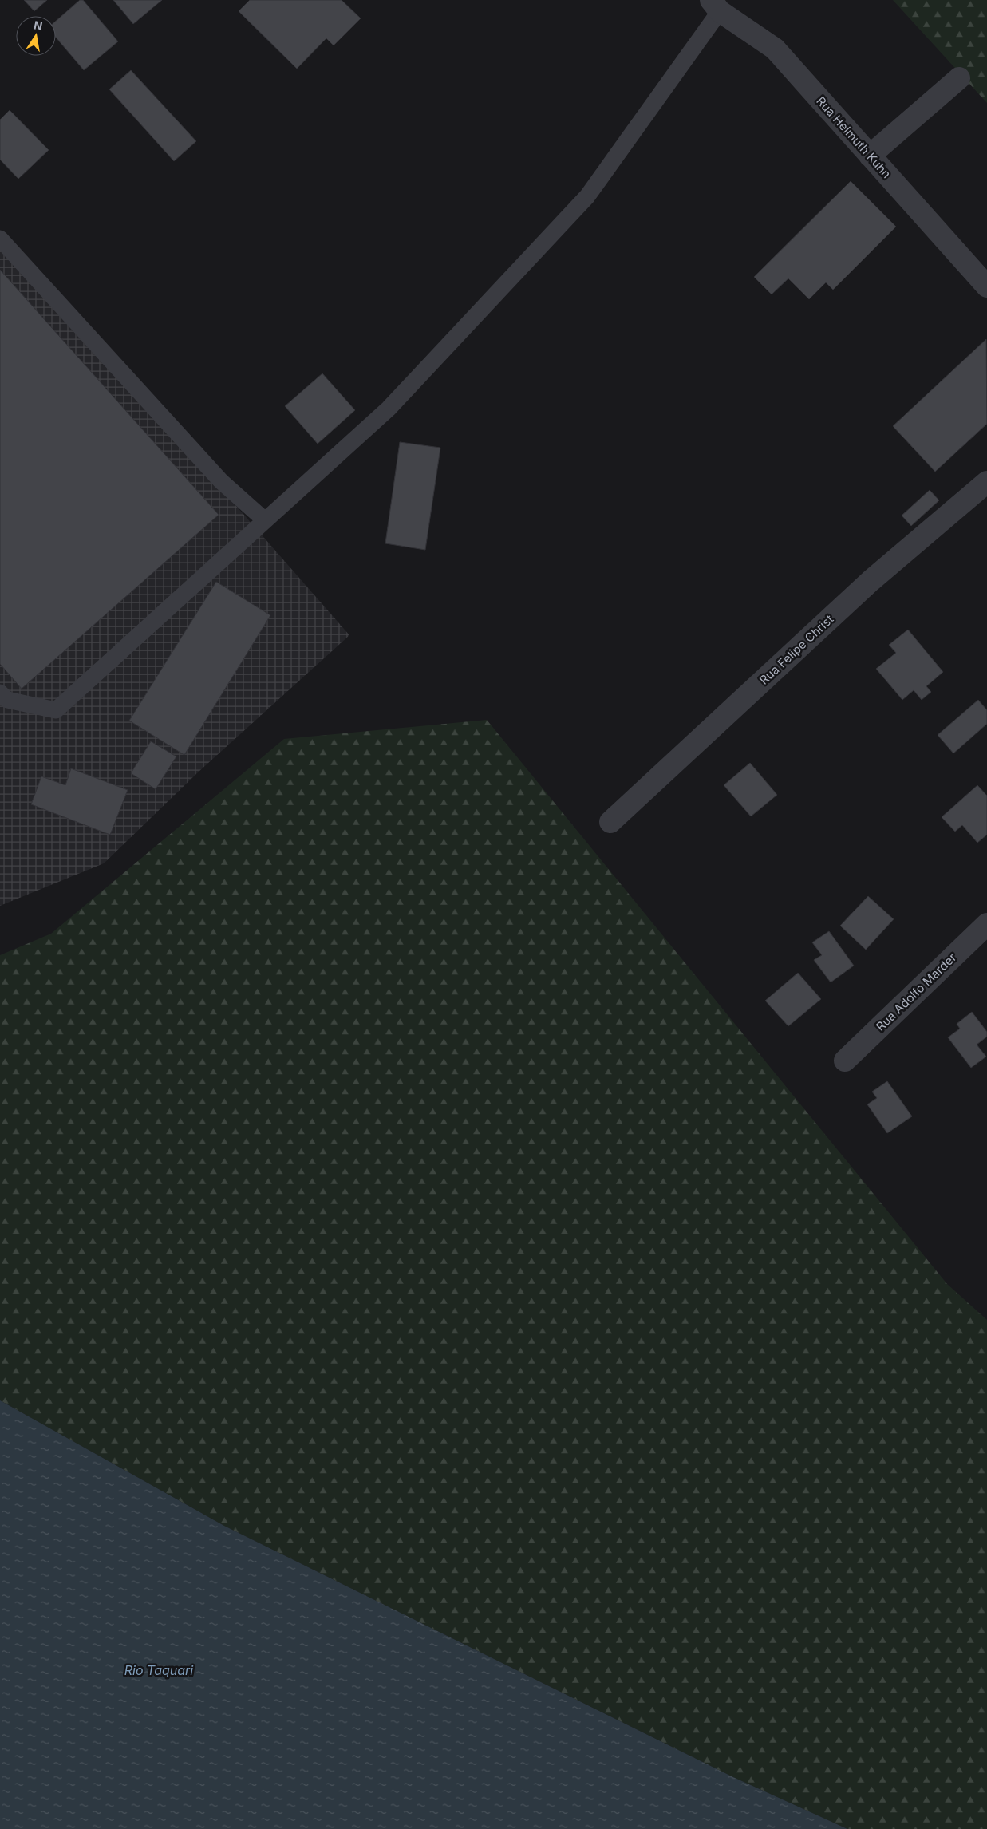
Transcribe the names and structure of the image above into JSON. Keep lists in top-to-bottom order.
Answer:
{
  "streets": {
    "street": ["Rua Helmuth Kuhn", "Rua Felipe Christ", "Rua Adolfo Marder"]
  },
  "water": ["Rio Taquari"],
  "north": "top"
}
